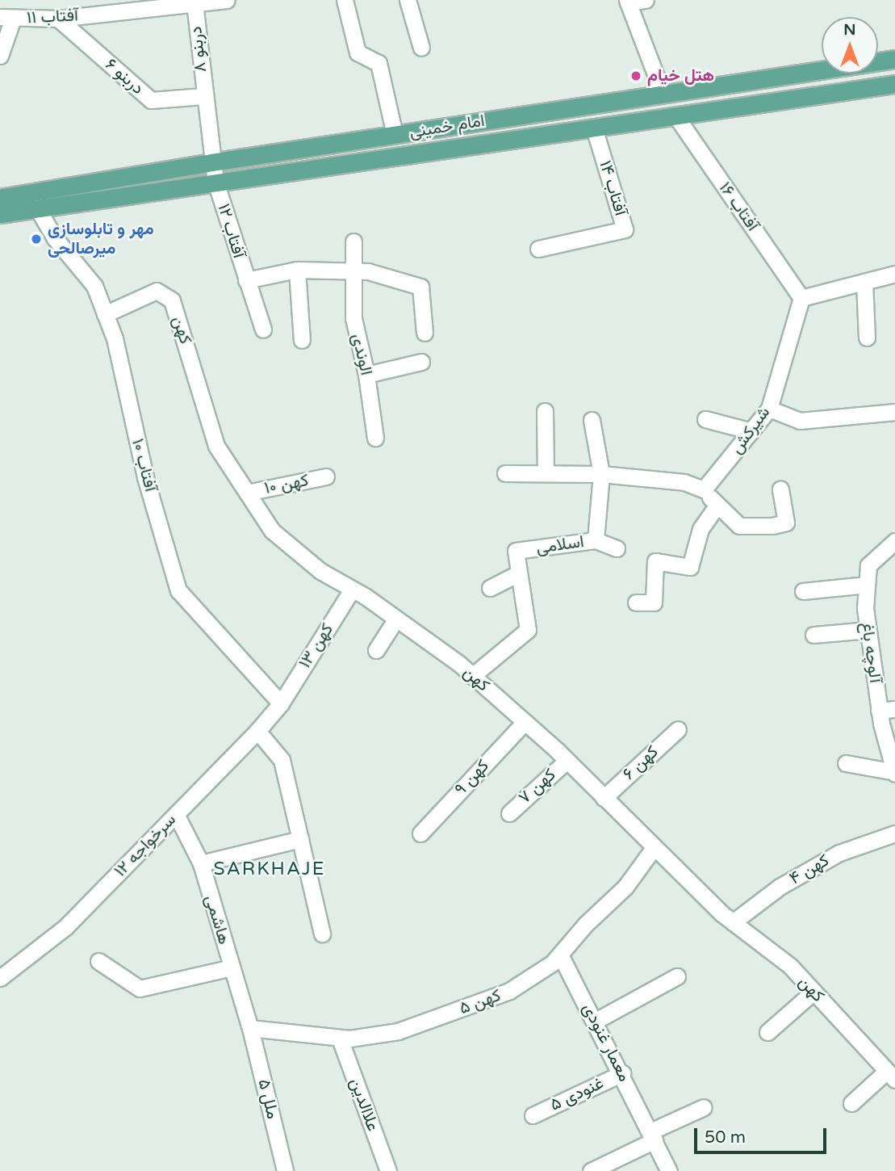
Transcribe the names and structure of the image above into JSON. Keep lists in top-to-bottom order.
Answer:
{
  "streets": {
    "main road": ["امام خمینی"],
    "street": [
      "آفتاب ۱۱",
      "۸ دربنو",
      "۶ دربنو",
      "آفتاب ۱۴",
      "آفتاب ۱۶",
      "آفتاب ۱۲",
      "کهن",
      "الوندی",
      "شیرکش",
      "۱۰ آفتاب",
      "۱۰ کهن",
      "اسلامی",
      "۱۳ کهن",
      "آلوچه باغ",
      "کهن ۶",
      "۹ کهن",
      "۷ کهن",
      "۱۲ سرخواجه",
      "۴ کهن",
      "هاشمی",
      "۵ کهن",
      "معمار غنودی",
      "۵ غنودی",
      "ملل ۵",
      "علاالدین"
    ]
  },
  "crossings": [
    ["آفتاب ۱۱", "۸ دربنو"],
    ["آفتاب ۱۱", "۶ دربنو"],
    ["۸ دربنو", "۶ دربنو"],
    ["۸ دربنو", "امام خمینی"],
    ["۸ دربنو", "آفتاب ۱۲"],
    ["امام خمینی", "آفتاب ۱۴"],
    ["امام خمینی", "آفتاب ۱۶"],
    ["امام خمینی", "آفتاب ۱۲"],
    ["امام خمینی", "۱۰ آفتاب"],
    ["آفتاب ۱۶", "شیرکش"],
    ["کهن", "۱۰ آفتاب"],
    ["کهن", "۱۰ کهن"],
    ["کهن", "اسلامی"],
    ["کهن", "۱۳ کهن"],
    ["کهن", "کهن ۶"],
    ["کهن", "۹ کهن"],
    ["کهن", "۷ کهن"],
    ["کهن", "۴ کهن"],
    ["کهن", "۵ کهن"],
    ["۱۰ آفتاب", "۱۳ کهن"],
    ["۱۰ آفتاب", "۱۲ سرخواجه"],
    ["۱۳ کهن", "۱۲ سرخواجه"],
    ["۱۲ سرخواجه", "هاشمی"],
    ["هاشمی", "۵ کهن"],
    ["هاشمی", "ملل ۵"],
    ["۵ کهن", "معمار غنودی"],
    ["۵ کهن", "ملل ۵"],
    ["۵ کهن", "علاالدین"],
    ["معمار غنودی", "۵ غنودی"]
  ],
  "districts": ["SARKHAJE"],
  "places": ["هتل خیام", "مهر و تابلوسازی میرصالحی"],
  "scale_bar": "50 m",
  "north": "top"
}
